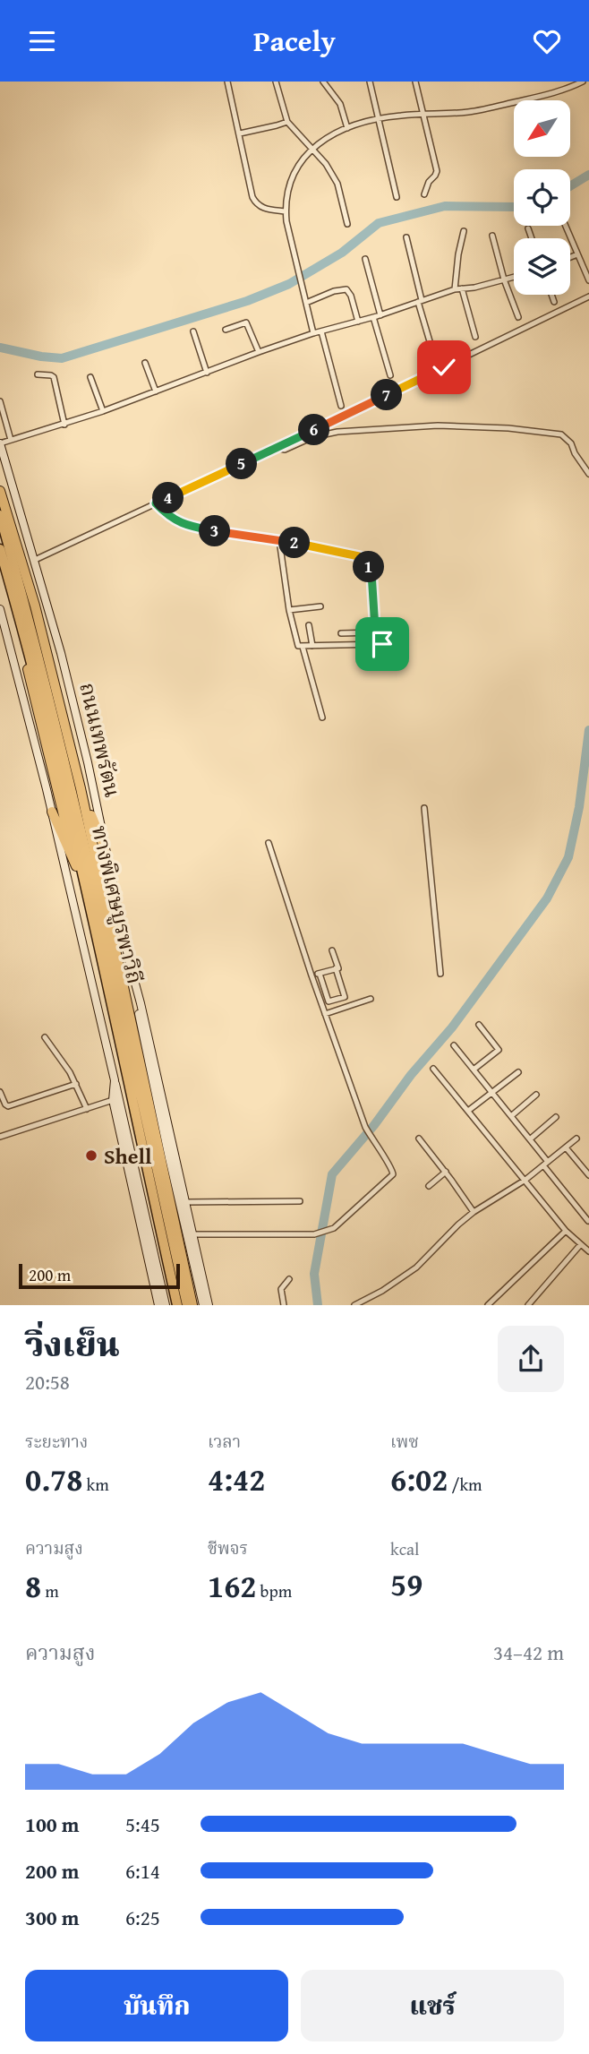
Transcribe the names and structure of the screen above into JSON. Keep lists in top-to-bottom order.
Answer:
{
  "streets": {
    "highway": ["ถนนเทพรัตน", "ทางพิเศษบูรพาวิถี"]
  },
  "places": ["Shell"],
  "scale_bar": "200 m",
  "north": "bottom left",
  "page": {
    "header": "Pacely",
    "pins": [
      "7",
      "6",
      "5",
      "4",
      "3",
      "2",
      "1"
    ],
    "scale": "200 m",
    "heading": ["วิ่งเย็น", "20:58"],
    "stats": [
      ["ระยะทาง", "0.78 km"],
      ["เวลา", "4:42"],
      ["เพซ", "6:02 /km"],
      ["ความสูง", "8 m"],
      ["ชีพจร", "162 bpm"],
      ["kcal", "59"]
    ],
    "chart": ["ความสูง", "34–42 m"],
    "list": [
      {
        "name": "100 m",
        "note": "5:45"
      },
      {
        "name": "200 m",
        "note": "6:14"
      },
      {
        "name": "300 m",
        "note": "6:25"
      }
    ],
    "buttons": ["บันทึก", "แชร์"]
  }
}
